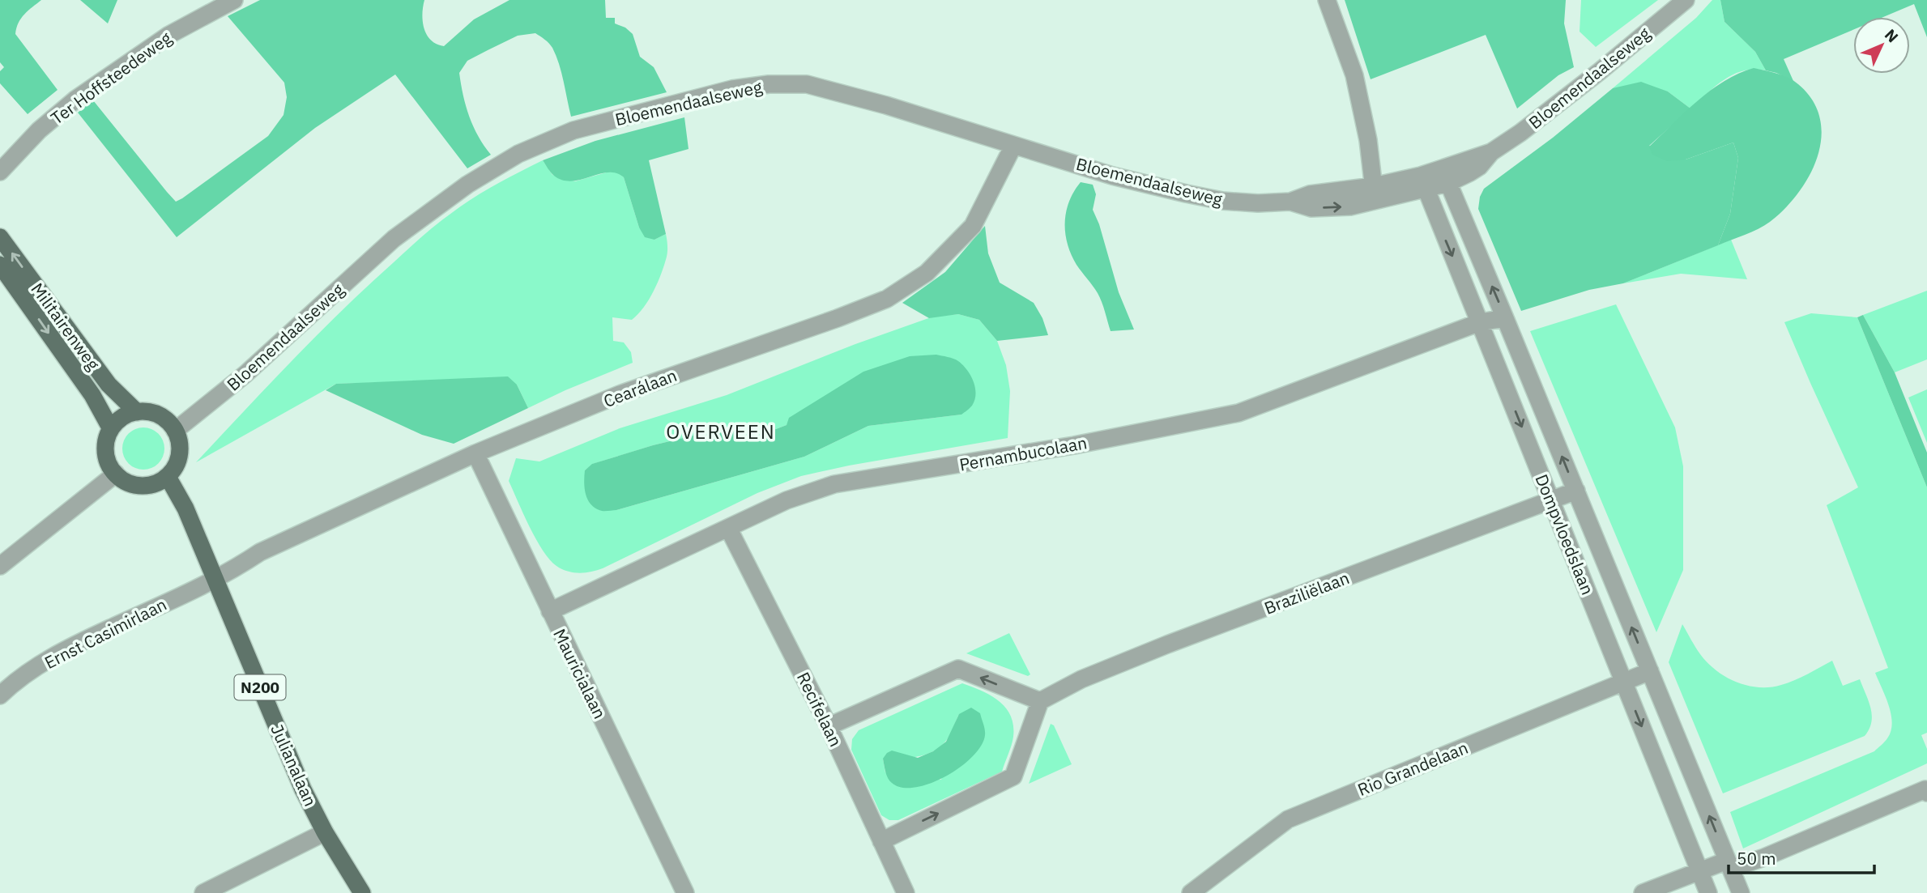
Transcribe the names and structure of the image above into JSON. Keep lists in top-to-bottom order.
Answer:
{
  "streets": {
    "main road": ["Militairenweg", "N200", "Julianalaan"],
    "street": [
      "Ter Hoffsteedeweg",
      "Bloemendaalseweg",
      "Cearálaan",
      "Pernambucolaan",
      "Dompvloedslaan",
      "Braziliëlaan",
      "Ernst Casimirlaan",
      "Mauricialaan",
      "Recifelaan",
      "Rio Grandelaan"
    ]
  },
  "crossings": [
    ["Bloemendaalseweg", "Militairenweg"],
    ["Bloemendaalseweg", "Cearálaan"],
    ["Bloemendaalseweg", "Dompvloedslaan"],
    ["Bloemendaalseweg", "Julianalaan"],
    ["Militairenweg", "Julianalaan"],
    ["Cearálaan", "Ernst Casimirlaan"],
    ["Cearálaan", "Mauricialaan"],
    ["Cearálaan", "Julianalaan"],
    ["Pernambucolaan", "Dompvloedslaan"],
    ["Pernambucolaan", "Mauricialaan"],
    ["Pernambucolaan", "Recifelaan"],
    ["Dompvloedslaan", "Braziliëlaan"],
    ["Dompvloedslaan", "Rio Grandelaan"],
    ["Ernst Casimirlaan", "Julianalaan"]
  ],
  "districts": ["OVERVEEN"],
  "scale_bar": "50 m",
  "north": "top right"
}
